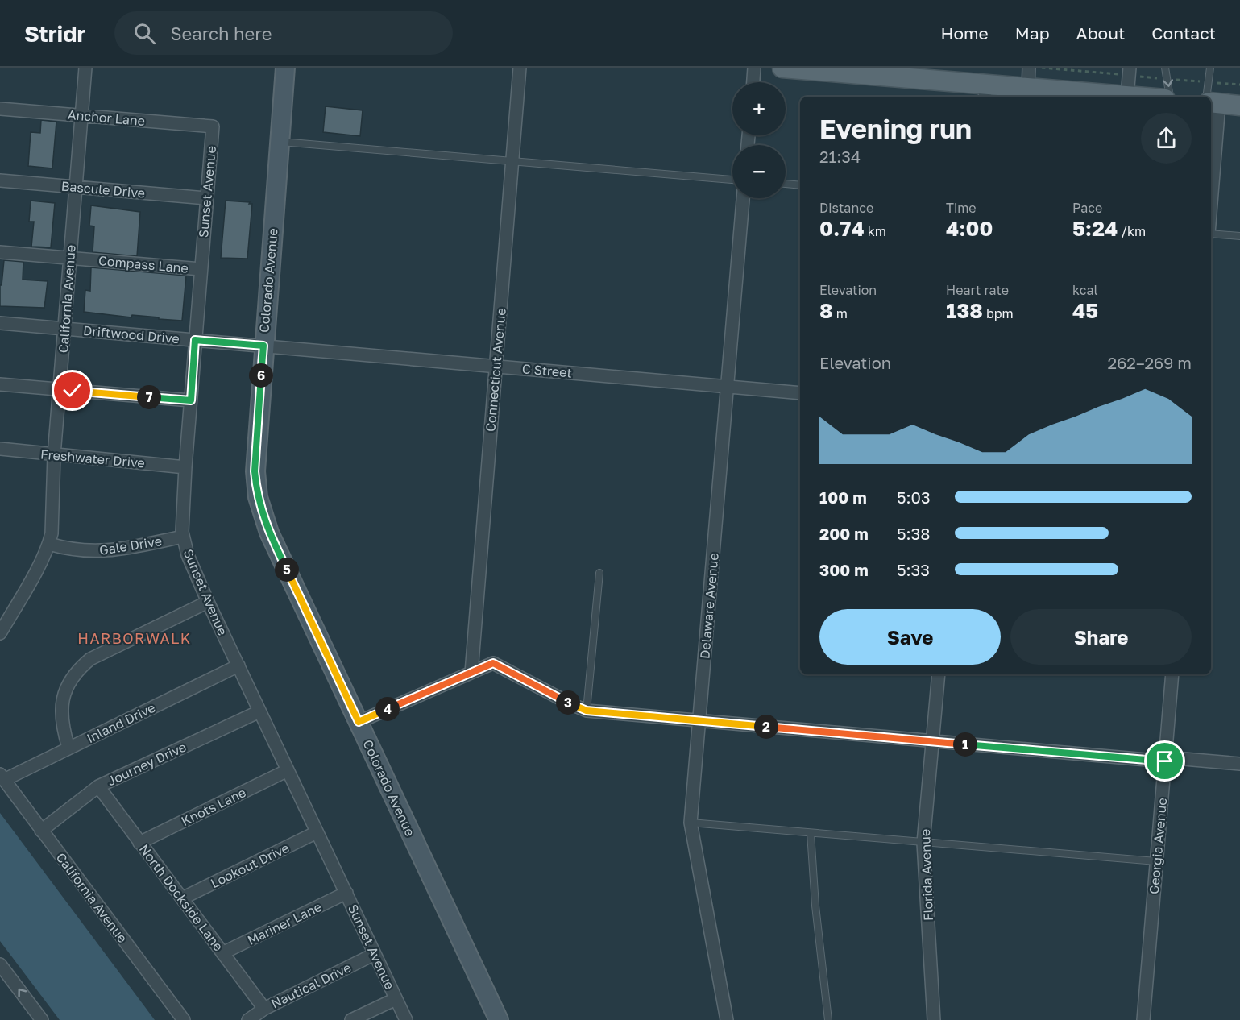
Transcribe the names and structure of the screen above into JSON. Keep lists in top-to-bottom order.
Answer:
{
  "streets": {
    "main road": ["Colorado Avenue"],
    "street": [
      "Anchor Lane",
      "Bascule Drive",
      "Sunset Avenue",
      "Compass Lane",
      "California Avenue",
      "Driftwood Drive",
      "Connecticut Avenue",
      "C Street",
      "Freshwater Drive",
      "Gale Drive",
      "Delaware Avenue",
      "Inland Drive",
      "Journey Drive",
      "Knots Lane",
      "Georgia Avenue",
      "Lookout Drive",
      "Florida Avenue",
      "North Dockside Lane",
      "Mariner Lane",
      "Nautical Drive"
    ]
  },
  "crossings": [
    ["Anchor Lane", "Sunset Avenue"],
    ["Anchor Lane", "California Avenue"],
    ["Bascule Drive", "Sunset Avenue"],
    ["Bascule Drive", "California Avenue"],
    ["Sunset Avenue", "Compass Lane"],
    ["Sunset Avenue", "Driftwood Drive"],
    ["Sunset Avenue", "Freshwater Drive"],
    ["Sunset Avenue", "Gale Drive"],
    ["Sunset Avenue", "Inland Drive"],
    ["Sunset Avenue", "Journey Drive"],
    ["Sunset Avenue", "Knots Lane"],
    ["Sunset Avenue", "Lookout Drive"],
    ["Sunset Avenue", "Mariner Lane"],
    ["Sunset Avenue", "Nautical Drive"],
    ["Compass Lane", "California Avenue"],
    ["Colorado Avenue", "Driftwood Drive"],
    ["Colorado Avenue", "C Street"],
    ["California Avenue", "Driftwood Drive"],
    ["California Avenue", "Freshwater Drive"],
    ["California Avenue", "Gale Drive"],
    ["California Avenue", "Inland Drive"],
    ["California Avenue", "Journey Drive"],
    ["Driftwood Drive", "C Street"],
    ["Connecticut Avenue", "C Street"],
    ["C Street", "Delaware Avenue"],
    ["Journey Drive", "North Dockside Lane"],
    ["Knots Lane", "North Dockside Lane"],
    ["Lookout Drive", "North Dockside Lane"],
    ["North Dockside Lane", "Mariner Lane"],
    ["North Dockside Lane", "Nautical Drive"]
  ],
  "districts": ["HARBORWALK"],
  "page": {
    "header": "Stridr",
    "search": "Search here",
    "nav": [
      "Home",
      "Map",
      "About",
      "Contact"
    ],
    "map_buttons": ["+", "−"],
    "heading": ["Evening run", "21:34"],
    "stats": [
      ["Distance", "0.74 km"],
      ["Time", "4:00"],
      ["Pace", "5:24 /km"],
      ["Elevation", "8 m"],
      ["Heart rate", "138 bpm"],
      ["kcal", "45"]
    ],
    "chart": ["Elevation", "262–269 m"],
    "pins": [
      "6",
      "7",
      "5",
      "3",
      "4",
      "2",
      "1"
    ],
    "list": [
      {
        "name": "100 m",
        "note": "5:03"
      },
      {
        "name": "200 m",
        "note": "5:38"
      },
      {
        "name": "300 m",
        "note": "5:33"
      }
    ],
    "buttons": ["Save", "Share"]
  }
}
